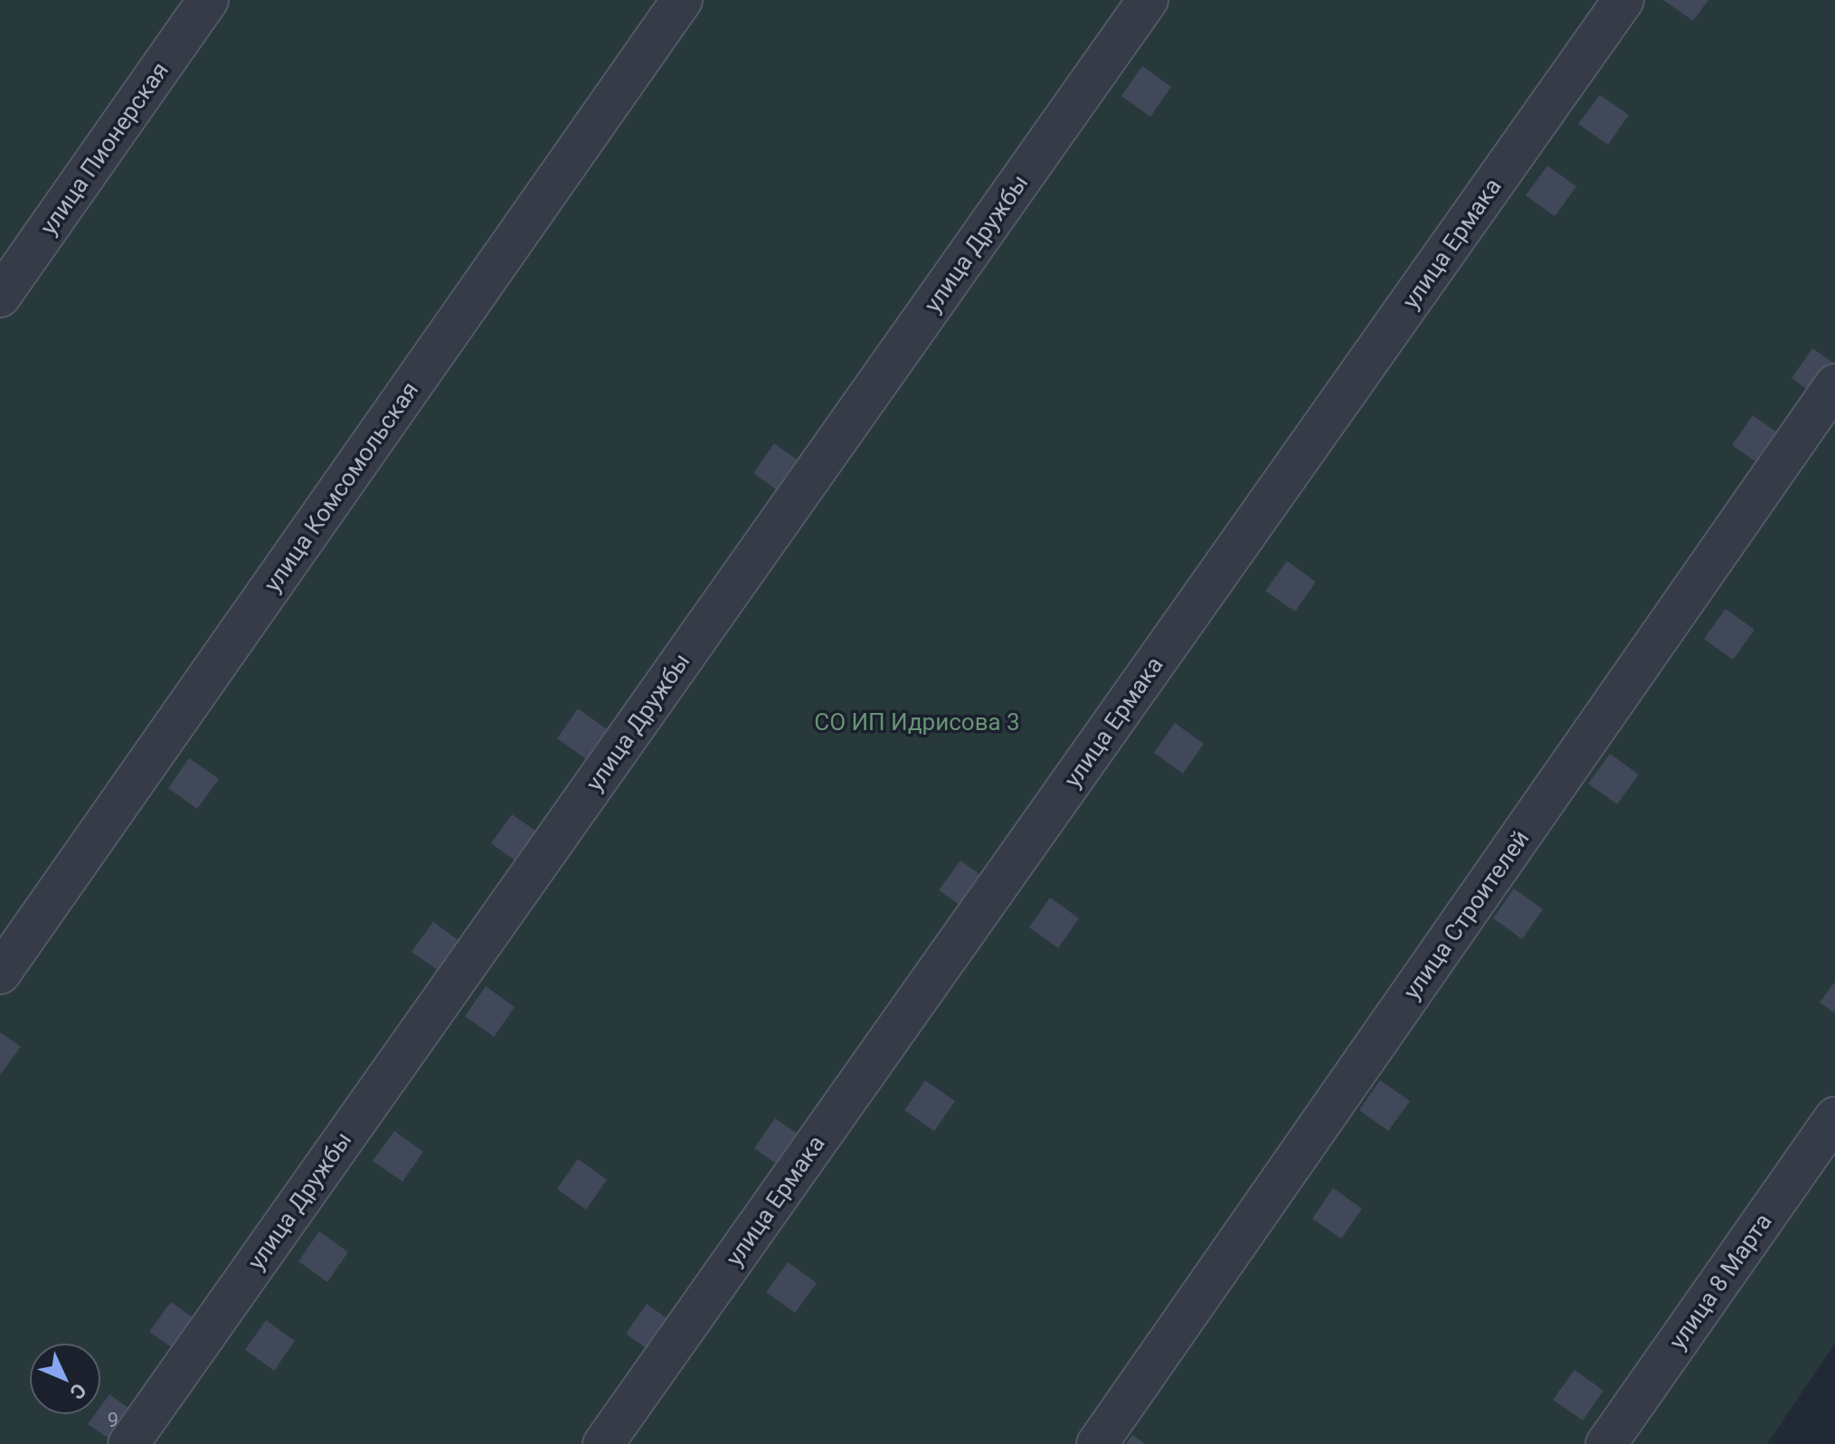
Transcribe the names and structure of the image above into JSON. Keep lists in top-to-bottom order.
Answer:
{
  "streets": {
    "street": [
      "улица Пионерская",
      "улица Дружбы",
      "улица Ермака",
      "улица Комсомольская",
      "улица Строителей",
      "улица 8 Марта"
    ]
  },
  "parks": ["СО ИП Идрисова 3"],
  "house_numbers": ["9"],
  "north": "bottom right"
}
